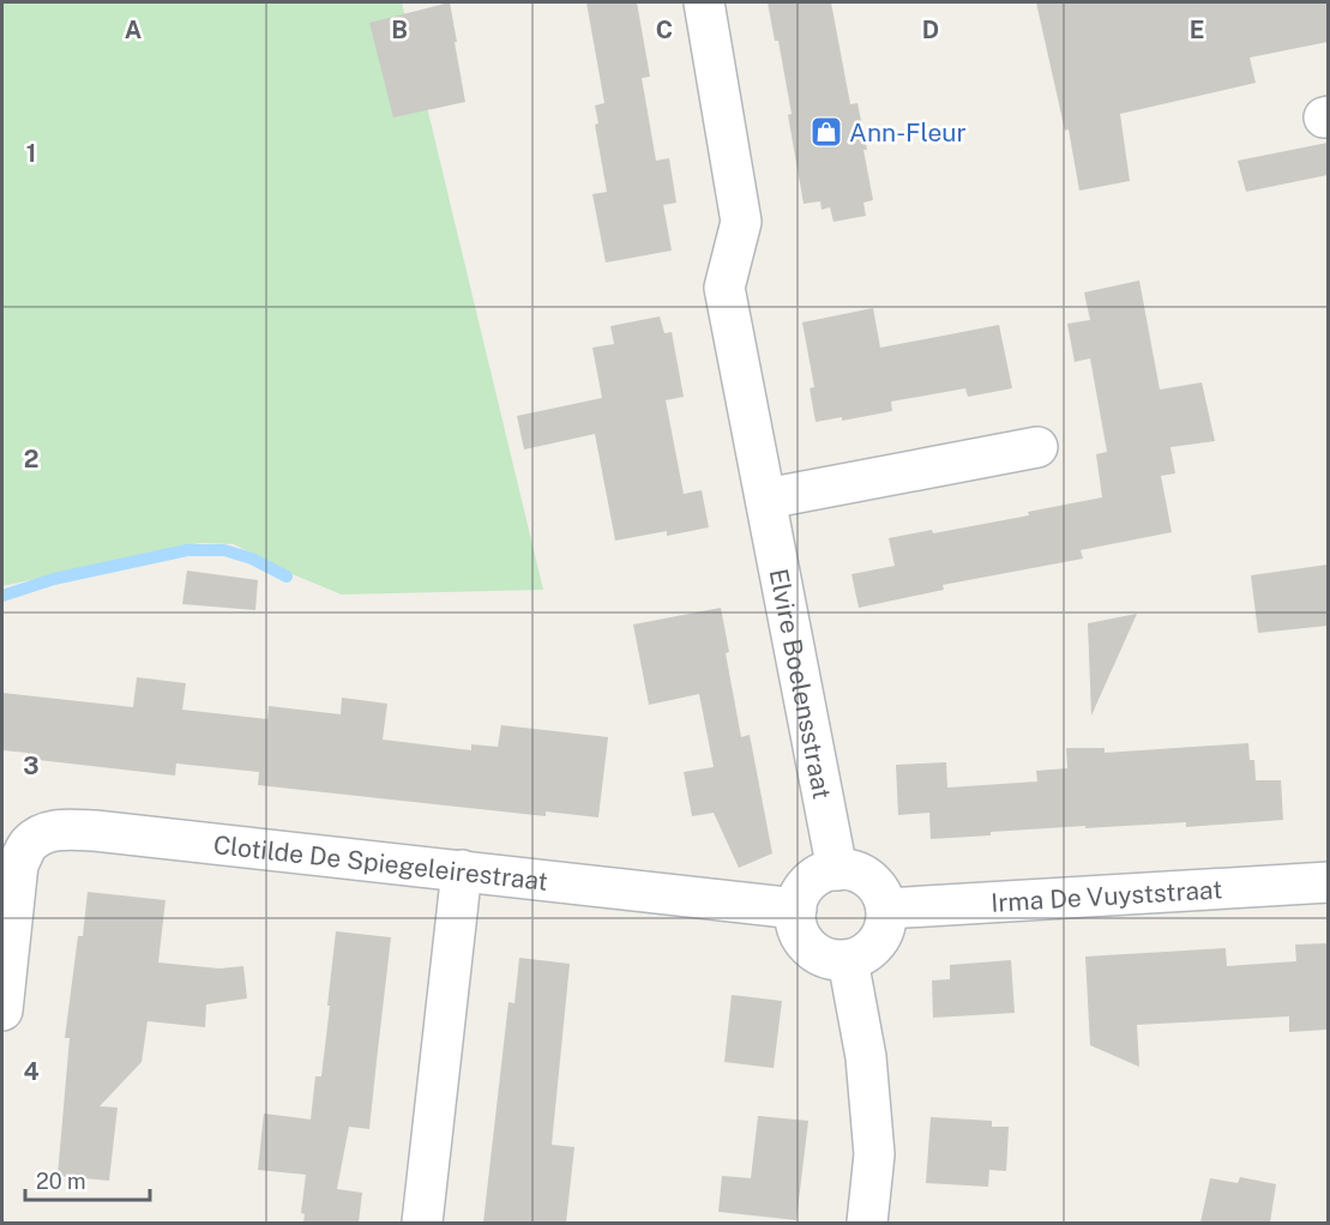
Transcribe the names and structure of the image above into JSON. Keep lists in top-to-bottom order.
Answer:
{
  "streets": {
    "street": ["Elvire Boelensstraat", "Clotilde De Spiegeleirestraat", "Irma De Vuyststraat"]
  },
  "crossings": [
    ["Elvire Boelensstraat", "Clotilde De Spiegeleirestraat"],
    ["Elvire Boelensstraat", "Irma De Vuyststraat"],
    ["Clotilde De Spiegeleirestraat", "Irma De Vuyststraat"]
  ],
  "places": {
    "shop": ["Ann-Fleur"]
  },
  "scale_bar": "20 m",
  "grid": {
    "columns": [
      "A",
      "B",
      "C",
      "D",
      "E"
    ],
    "rows": [
      "1",
      "2",
      "3",
      "4"
    ]
  }
}
